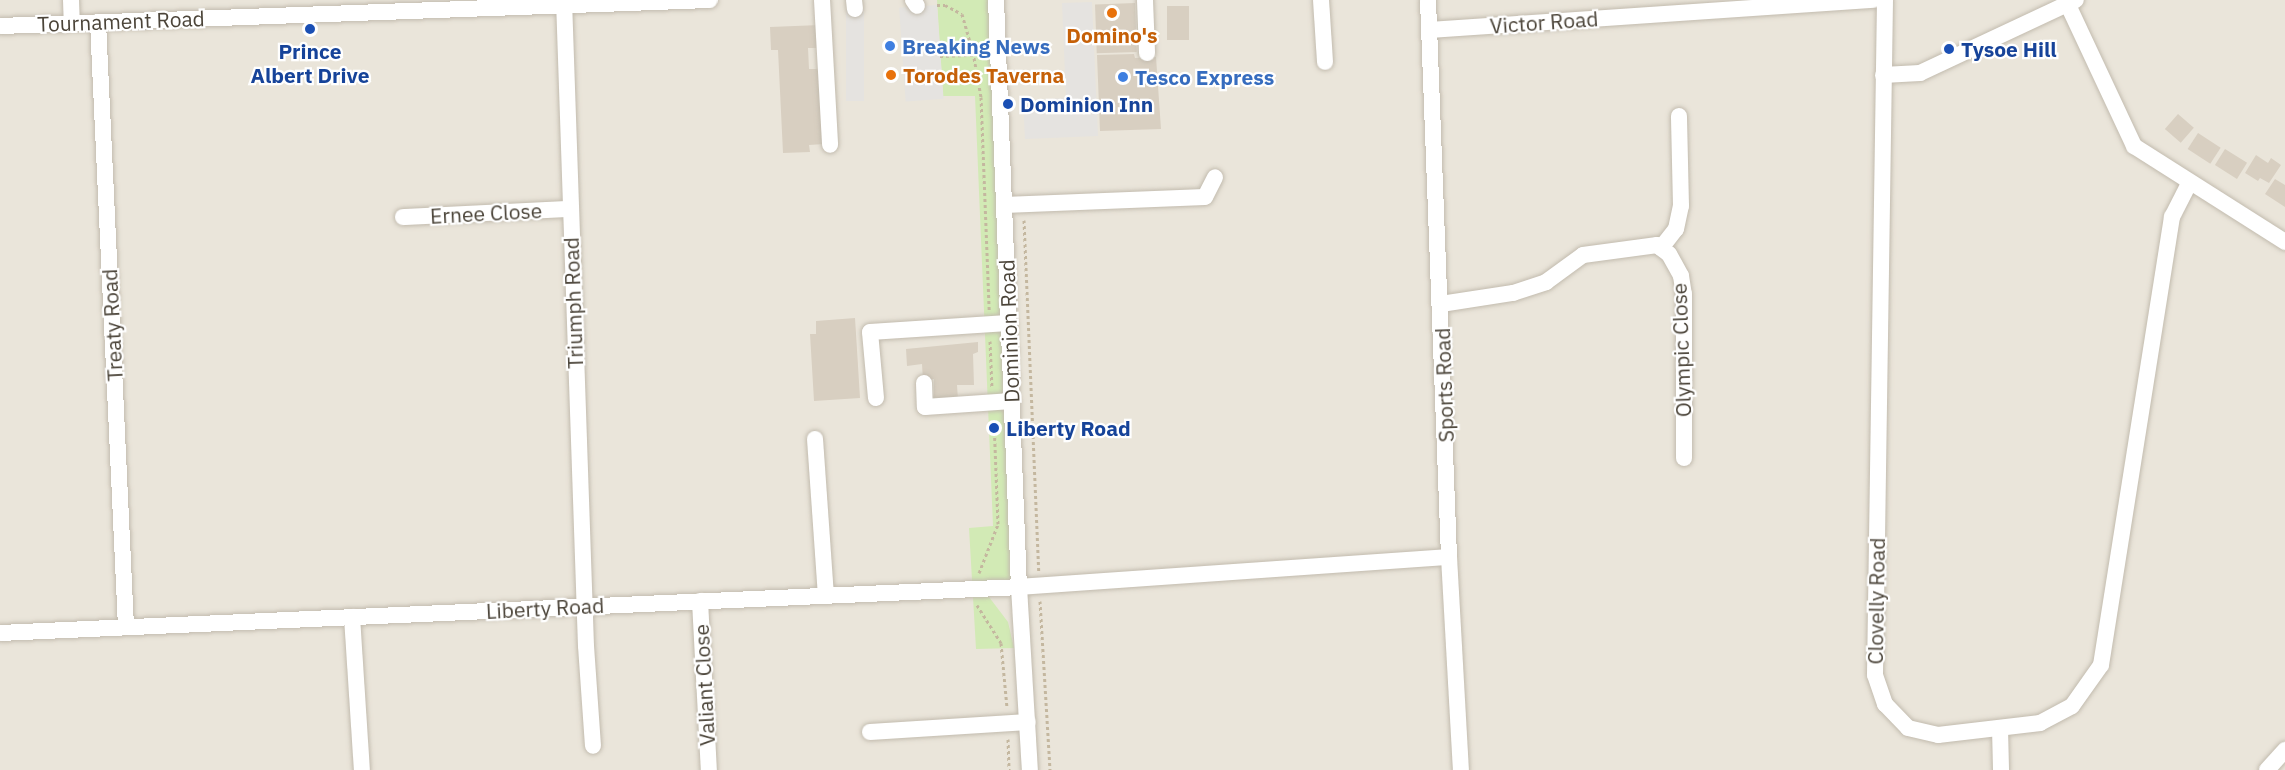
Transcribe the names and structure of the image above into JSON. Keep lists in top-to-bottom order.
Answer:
{
  "streets": {
    "street": [
      "Tournament Road",
      "Victor Road",
      "Ernee Close",
      "Triumph Road",
      "Treaty Road",
      "Dominion Road",
      "Olympic Close",
      "Sports Road",
      "Clovelly Road",
      "Liberty Road",
      "Valiant Close"
    ]
  },
  "crossings": [
    ["Tournament Road", "Triumph Road"],
    ["Tournament Road", "Treaty Road"],
    ["Victor Road", "Sports Road"],
    ["Ernee Close", "Triumph Road"],
    ["Triumph Road", "Liberty Road"],
    ["Treaty Road", "Liberty Road"],
    ["Dominion Road", "Liberty Road"],
    ["Sports Road", "Liberty Road"],
    ["Liberty Road", "Valiant Close"]
  ],
  "places": [
    "Domino's",
    "Prince Albert Drive",
    "Breaking News",
    "Tysoe Hill",
    "Torodes Taverna",
    "Tesco Express",
    "Dominion Inn",
    "Liberty Road"
  ]
}
